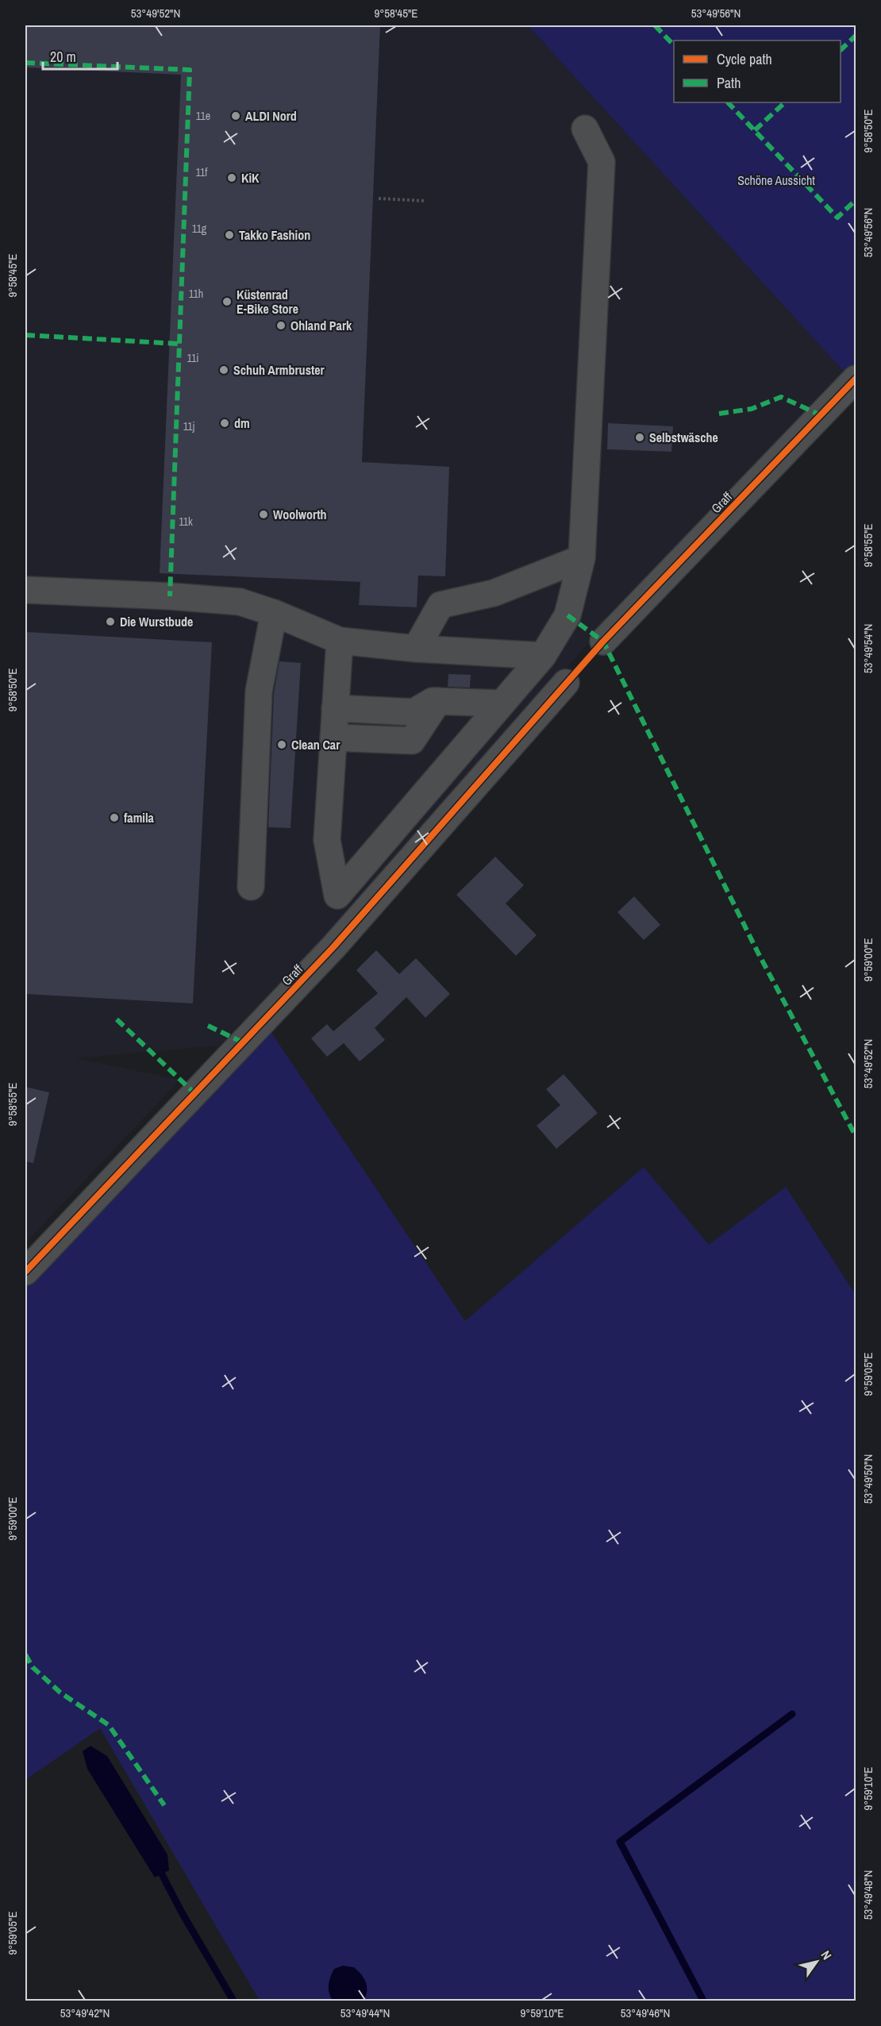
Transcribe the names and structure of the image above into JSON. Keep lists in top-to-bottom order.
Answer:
{
  "streets": {
    "street": ["Graff"]
  },
  "parks": ["Schöne Aussicht"],
  "places": [
    "ALDI Nord",
    "KiK",
    "Takko Fashion",
    "Küstenrad E-Bike Store",
    "Ohland Park",
    "Schuh Armbruster",
    "dm",
    "Selbstwäsche",
    "Woolworth",
    "Die Wurstbude",
    "Clean Car",
    "famila"
  ],
  "house_numbers": [
    "11e",
    "11f",
    "11g",
    "11h",
    "11i",
    "11j",
    "11k"
  ],
  "legend": ["Cycle path", "Path"],
  "scale_bar": "20 m",
  "north": "top right",
  "coordinates": [
    "53°49'52\"N",
    "9°58'45\"E",
    "53°49'56\"N",
    "9°58'50\"E",
    "9°58'55\"E",
    "53°49'54\"N",
    "9°59'00\"E",
    "9°59'05\"E",
    "53°49'50\"N",
    "9°59'10\"E",
    "53°49'48\"N",
    "53°49'42\"N",
    "53°49'44\"N",
    "53°49'46\"N"
  ]
}
